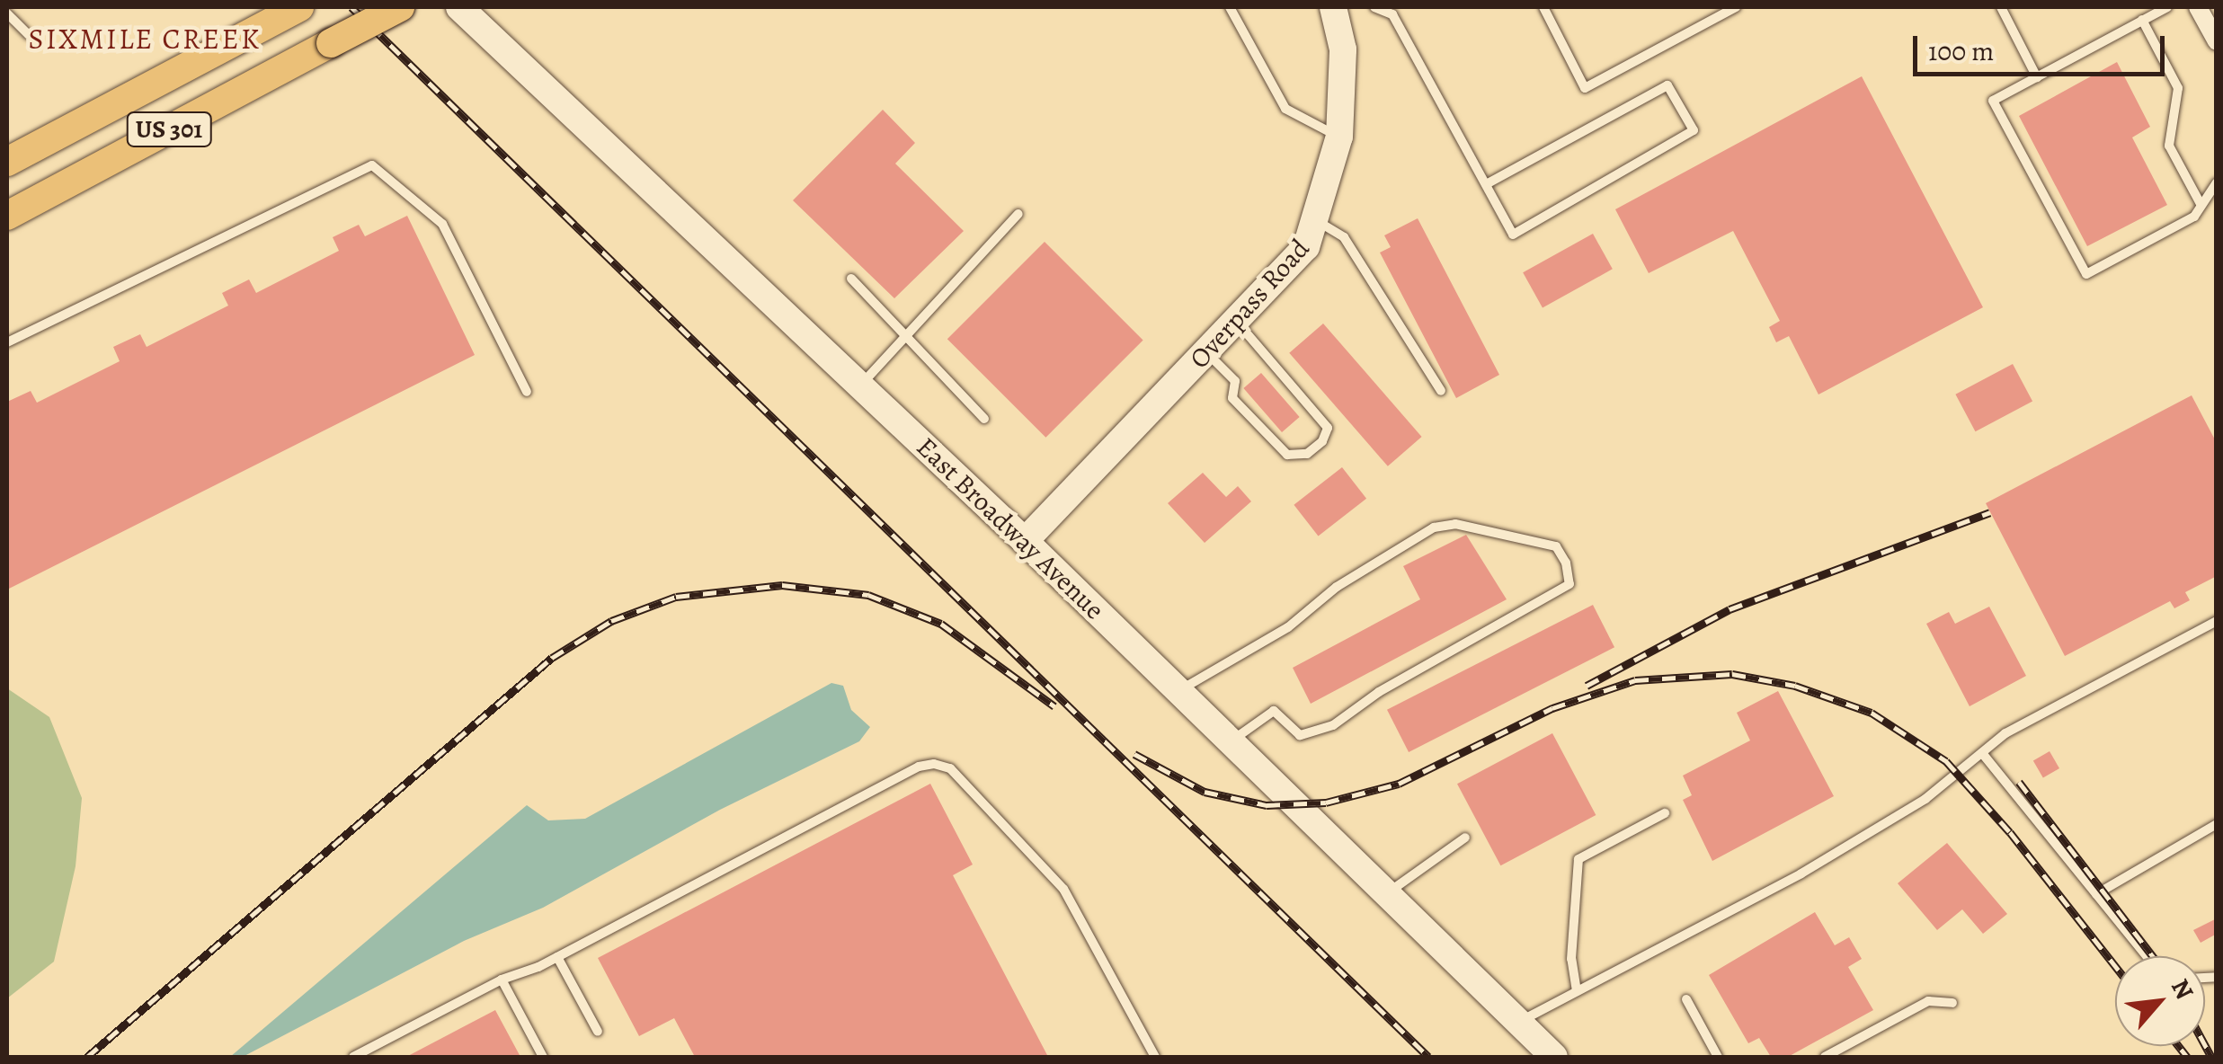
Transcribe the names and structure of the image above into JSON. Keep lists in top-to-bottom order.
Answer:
{
  "streets": {
    "main road": ["US 301", "Overpass Road", "East Broadway Avenue"]
  },
  "crossings": [
    ["Overpass Road", "East Broadway Avenue"]
  ],
  "districts": ["SIXMILE CREEK"],
  "scale_bar": "100 m",
  "north": "top right"
}
